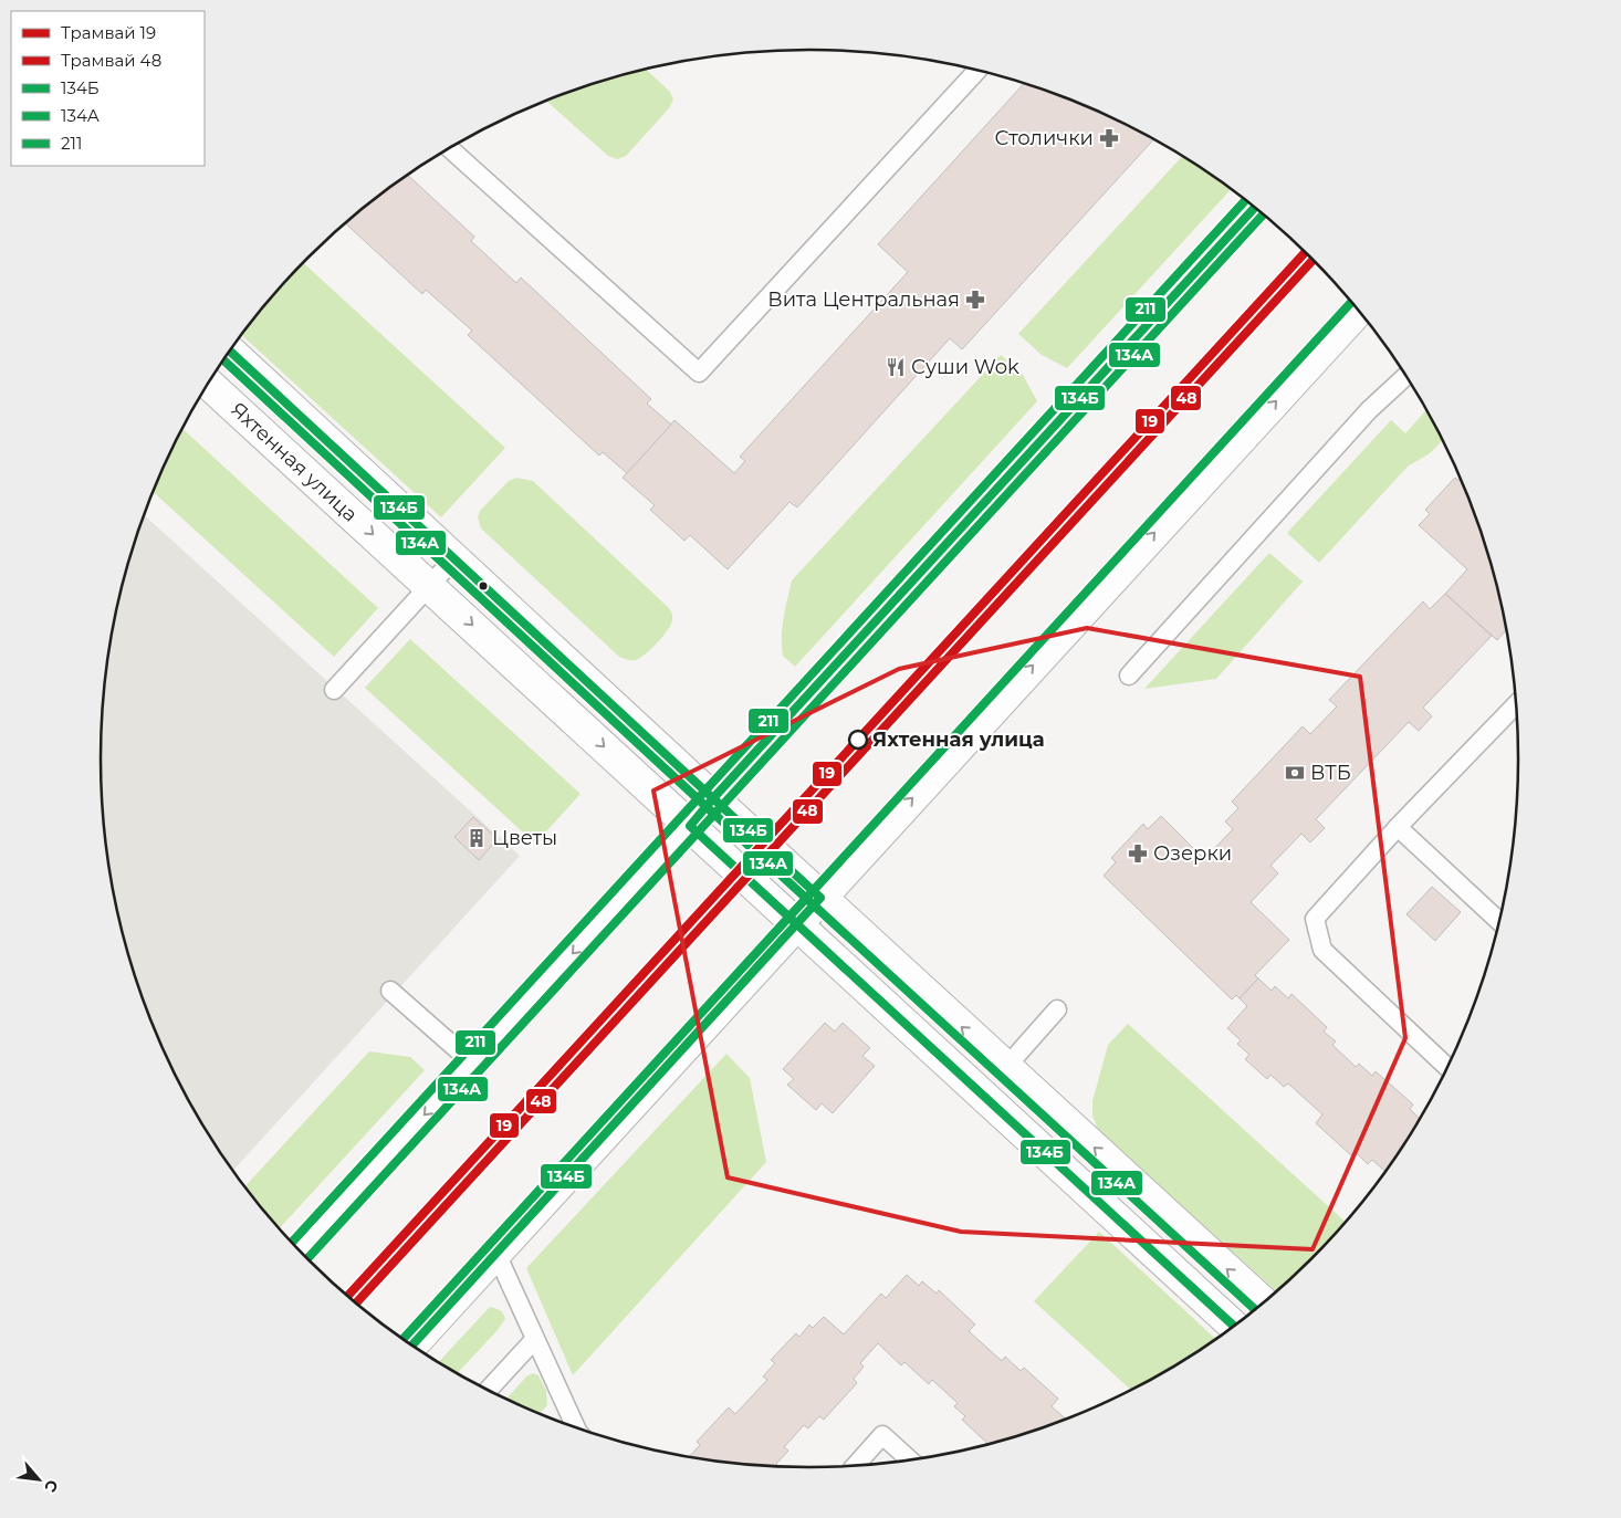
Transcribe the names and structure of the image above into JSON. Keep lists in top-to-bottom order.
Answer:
{
  "streets": {
    "main road": ["Яхтенная улица"]
  },
  "places": {
    "pharmacy": ["Столички", "Вита Центральная", "Озерки"],
    "restaurant": ["Суши Wok"],
    "other": ["Яхтенная улица"],
    "bank": ["ВТБ"],
    "building": ["Цветы"]
  },
  "lines": [
    "transit line 211",
    "transit line 134Б",
    "transit line 134А",
    "tram line 19",
    "tram line 48"
  ],
  "legend": [
    "Трамвай 19",
    "Трамвай 48",
    "134Б",
    "134А",
    "211"
  ],
  "north": "bottom right"
}
